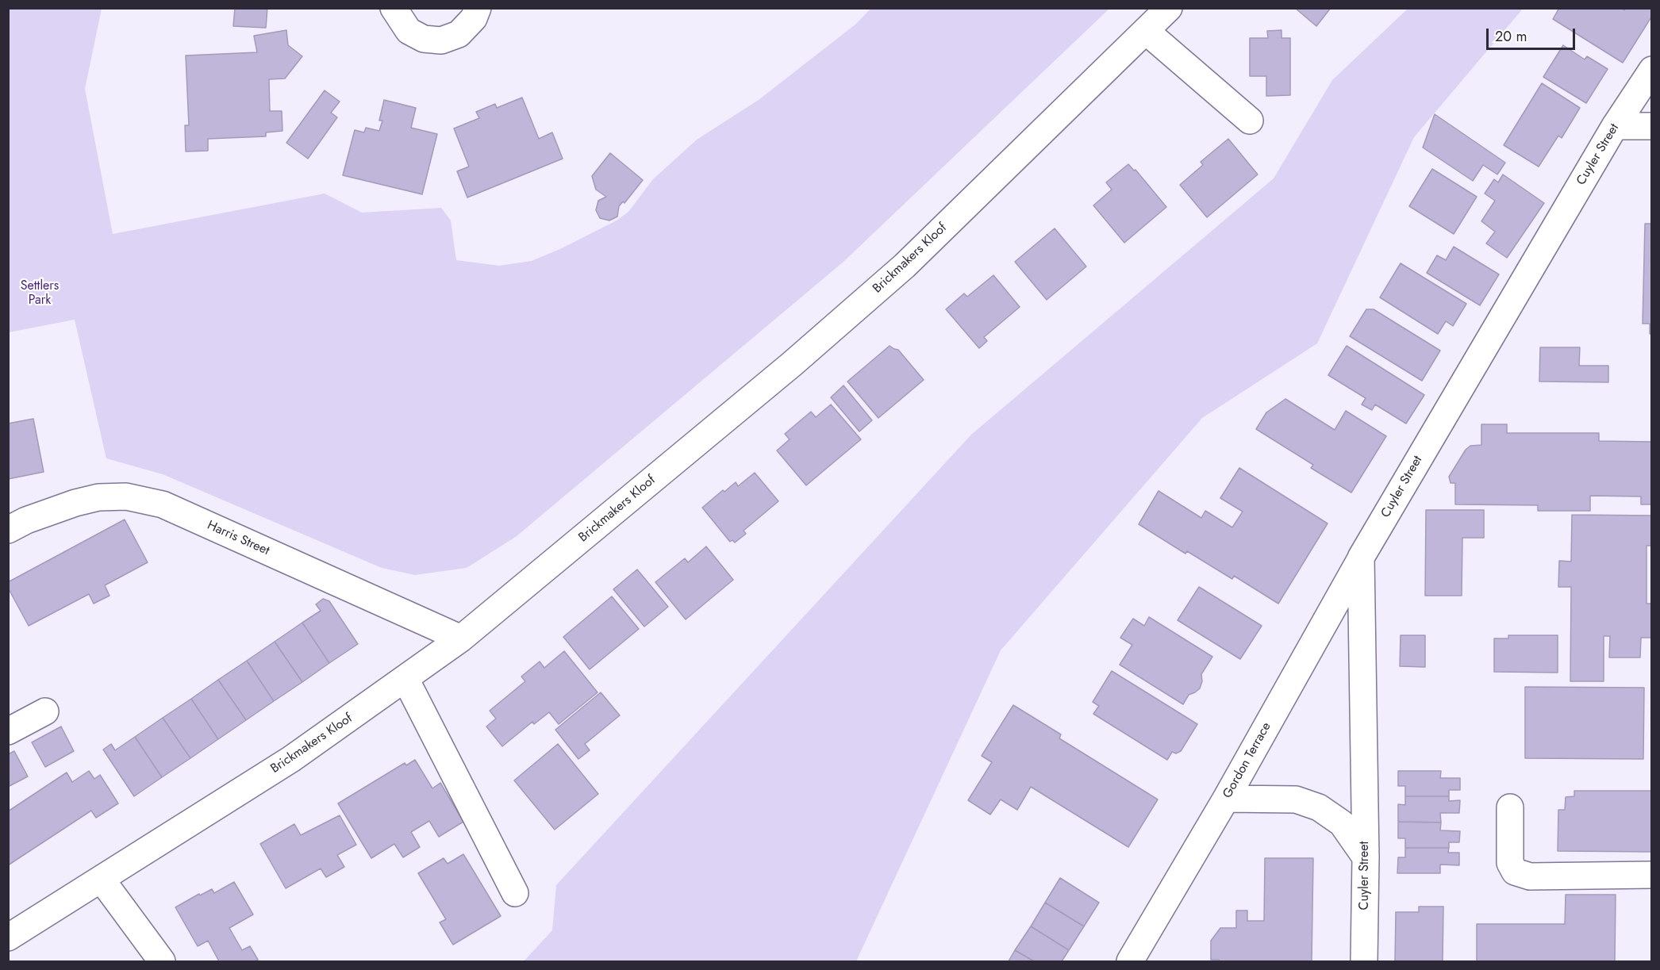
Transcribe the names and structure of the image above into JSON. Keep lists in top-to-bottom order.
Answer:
{
  "streets": {
    "street": [
      "Cuyler Street",
      "Brickmakers Kloof",
      "Harris Street",
      "Gordon Terrace"
    ]
  },
  "crossings": [
    ["Cuyler Street", "Gordon Terrace"],
    ["Brickmakers Kloof", "Harris Street"]
  ],
  "parks": ["Settlers Park"],
  "scale_bar": "20 m"
}
